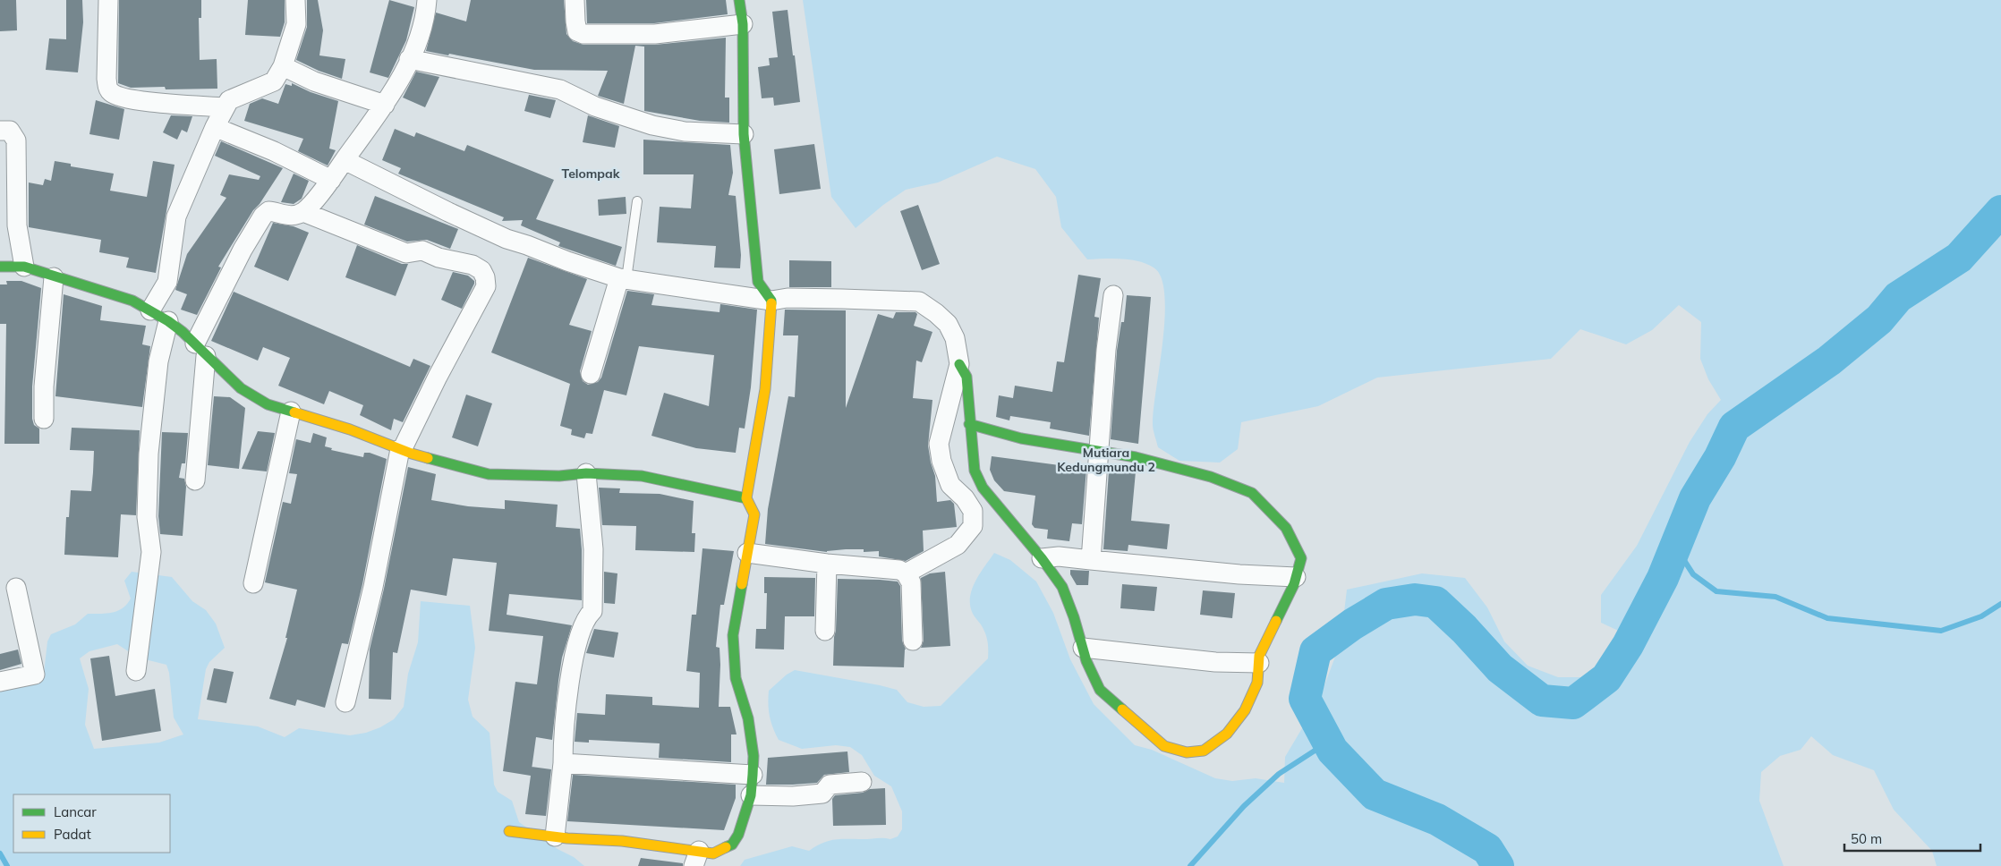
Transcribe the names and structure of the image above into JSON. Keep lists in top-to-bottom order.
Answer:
{
  "districts": ["Telompak", "Mutiara Kedungmundu 2"],
  "legend": ["Lancar", "Padat"],
  "scale_bar": "50 m"
}
